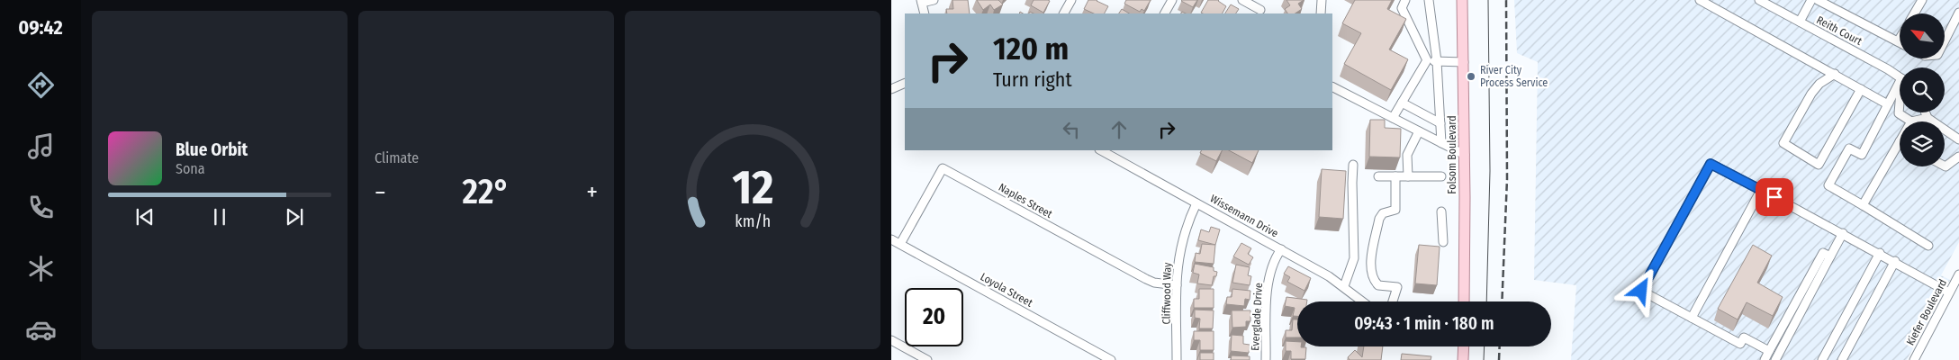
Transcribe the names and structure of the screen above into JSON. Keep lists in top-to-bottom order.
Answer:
{
  "streets": {
    "main road": ["Folsom Boulevard"],
    "street": [
      "Reith Court",
      "Naples Street",
      "Wissemann Drive",
      "Loyola Street",
      "Cliffwood Way",
      "Kiefer Boulevard",
      "Everglade Drive"
    ]
  },
  "crossings": [
    ["Naples Street", "Loyola Street"],
    ["Naples Street", "Cliffwood Way"],
    ["Wissemann Drive", "Cliffwood Way"],
    ["Wissemann Drive", "Everglade Drive"]
  ],
  "places": ["River City Process Service"],
  "north": "top left",
  "page": {
    "tabs": "09:42",
    "tile": "Climate",
    "turn": ["120 m", "Turn right"],
    "song": ["Blue Orbit", "Sona"],
    "heat": ["−", "22°", "+"],
    "limit": "20",
    "trip": "09:43 · 1 min · 180 m",
    "gauge": ["12", "km/h"]
  }
}
